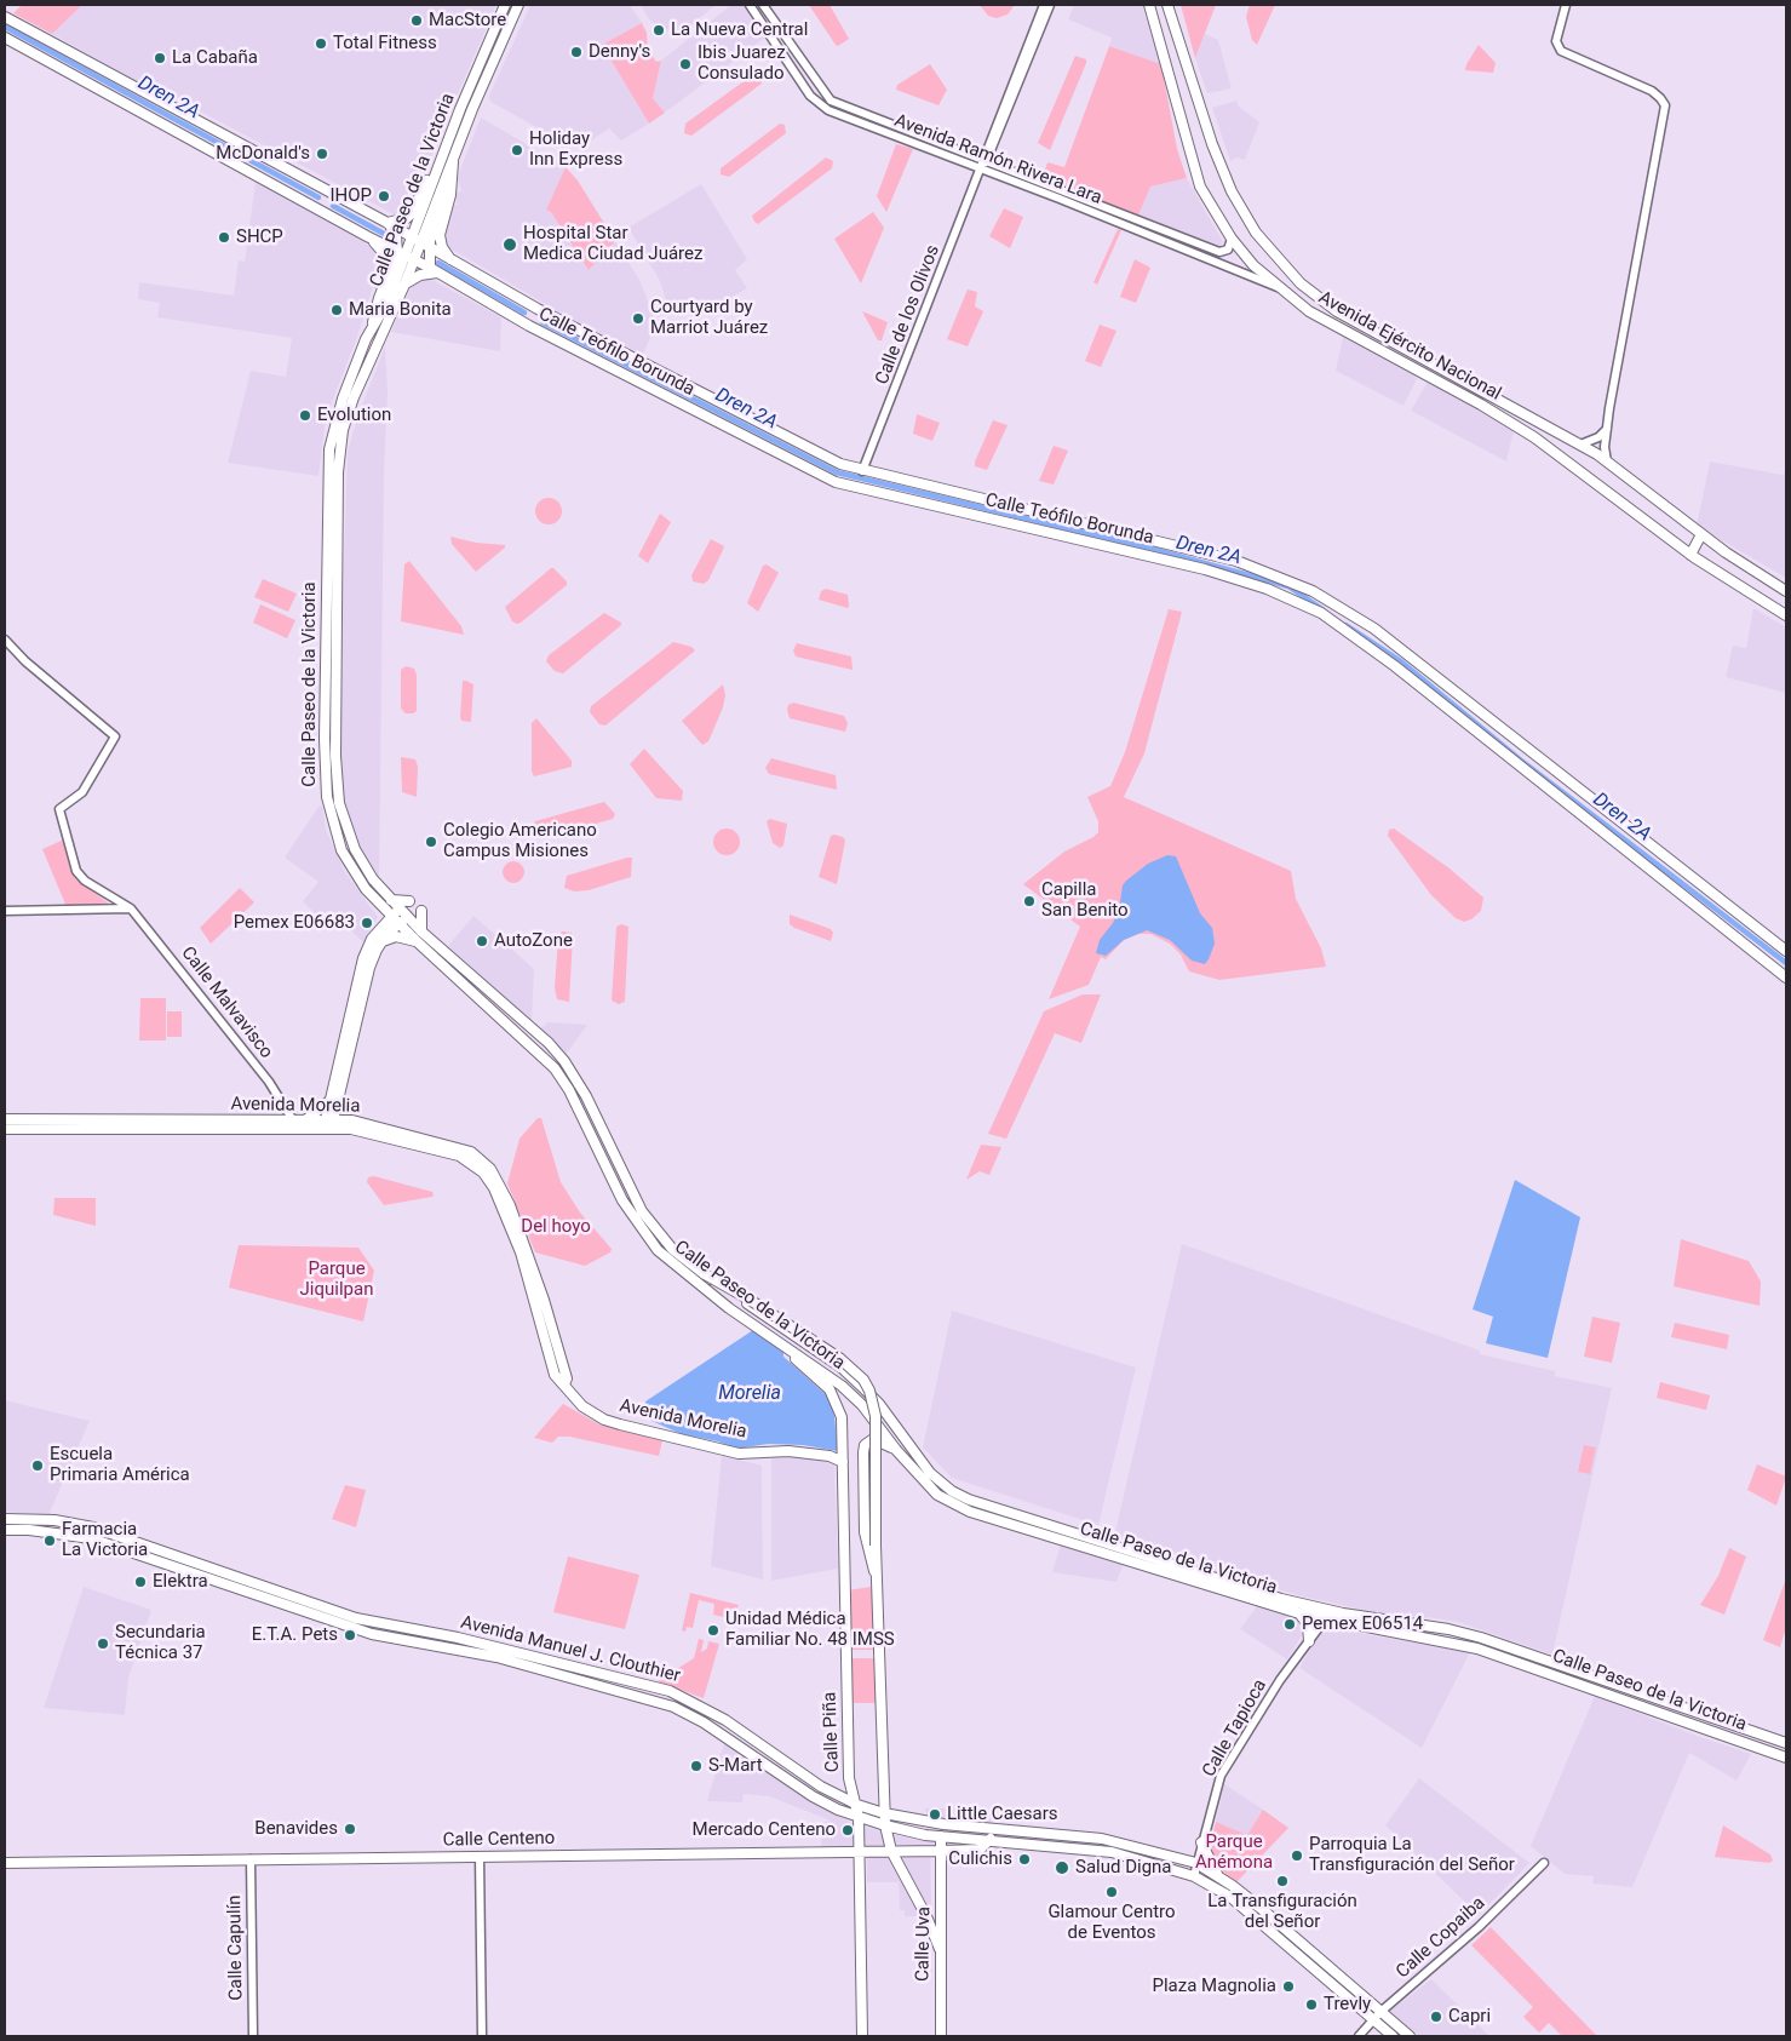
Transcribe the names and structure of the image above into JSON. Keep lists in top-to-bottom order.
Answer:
{
  "streets": {
    "main road": [
      "Calle Paseo de la Victoria",
      "Avenida Ejército Nacional",
      "Calle Teófilo Borunda",
      "Avenida Morelia",
      "Avenida Manuel J. Clouthier",
      "Calle Piña",
      "Calle Centeno",
      "Calle Uva"
    ],
    "street": [
      "Avenida Ramón Rivera Lara",
      "Calle de los Olivos",
      "Calle Malvavisco",
      "Calle Tapioca",
      "Calle Copaiba",
      "Calle Capulín"
    ]
  },
  "crossings": [
    ["Avenida Ramón Rivera Lara", "Calle de los Olivos"],
    ["Avenida Ramón Rivera Lara", "Avenida Ejército Nacional"],
    ["Calle Paseo de la Victoria", "Calle Teófilo Borunda"],
    ["Calle Paseo de la Victoria", "Calle Tapioca"],
    ["Calle Paseo de la Victoria", "Calle Piña"],
    ["Calle de los Olivos", "Calle Teófilo Borunda"],
    ["Calle Malvavisco", "Avenida Morelia"],
    ["Avenida Morelia", "Calle Piña"],
    ["Avenida Manuel J. Clouthier", "Calle Tapioca"],
    ["Avenida Manuel J. Clouthier", "Calle Piña"],
    ["Avenida Manuel J. Clouthier", "Calle Centeno"],
    ["Avenida Manuel J. Clouthier", "Calle Copaiba"],
    ["Avenida Manuel J. Clouthier", "Calle Uva"],
    ["Calle Piña", "Calle Centeno"],
    ["Calle Centeno", "Calle Uva"],
    ["Calle Centeno", "Calle Capulín"]
  ],
  "water": ["Dren 2A", "Morelia"],
  "parks": ["Del hoyo", "Parque Jiquilpan", "Parque Anémona"],
  "places": [
    "MacStore",
    "La Nueva Central",
    "Total Fitness",
    "Denny's",
    "La Cabaña",
    "Ibis Juarez Consulado",
    "Holiday Inn Express",
    "McDonald's",
    "IHOP",
    "SHCP",
    "Hospital Star Medica Ciudad Juárez",
    "Maria Bonita",
    "Courtyard by Marriot Juárez",
    "Evolution",
    "Colegio Americano Campus Misiones",
    "Capilla San Benito",
    "Pemex E06683",
    "AutoZone",
    "Escuela Primaria América",
    "Farmacia La Victoria",
    "Elektra",
    "Pemex E06514",
    "Unidad Médica Familiar No. 48 IMSS",
    "E.T.A. Pets",
    "Secundaria Técnica 37",
    "S-Mart",
    "Little Caesars",
    "Benavides",
    "Mercado Centeno",
    "Parroquia La Transfiguración del Señor",
    "Culichis",
    "Salud Digna",
    "La Transfiguración del Señor",
    "Glamour Centro de Eventos",
    "Plaza Magnolia",
    "Trevly",
    "Capri"
  ]
}
